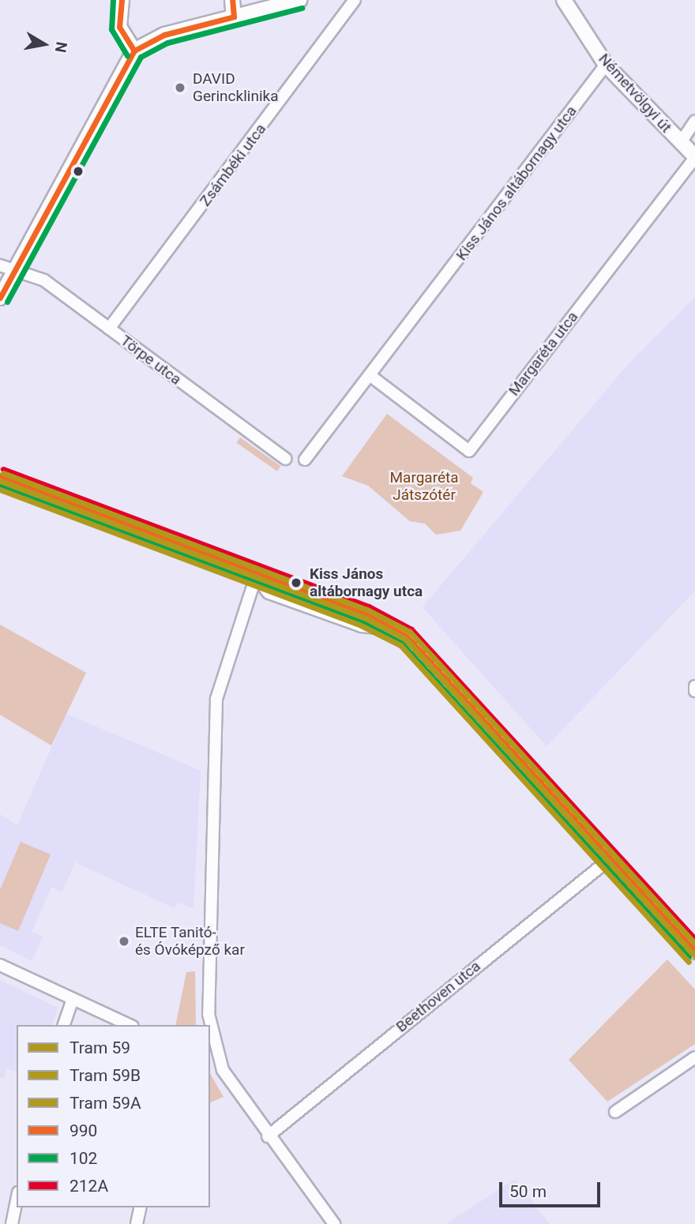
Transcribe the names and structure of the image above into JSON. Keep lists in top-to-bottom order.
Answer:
{
  "streets": {
    "street": [
      "Németvölgyi út",
      "Zsámbéki utca",
      "Kiss János altábornagy utca",
      "Margaréta utca",
      "Törpe utca",
      "Beethoven utca"
    ]
  },
  "crossings": [
    ["Németvölgyi út", "Kiss János altábornagy utca"],
    ["Németvölgyi út", "Margaréta utca"],
    ["Zsámbéki utca", "Törpe utca"],
    ["Kiss János altábornagy utca", "Margaréta utca"]
  ],
  "parks": ["Margaréta Játszótér"],
  "places": ["DAVID Gerincklinika", "Kiss János altábornagy utca", "ELTE Tanitó- és Óvóképző kar"],
  "lines": [
    "transit line 990",
    "transit line 102",
    "transit line 212A",
    "tram line 59A",
    "tram line 59",
    "tram line 59B"
  ],
  "legend": [
    "Tram 59",
    "Tram 59B",
    "Tram 59A",
    "990",
    "102",
    "212A"
  ],
  "scale_bar": "50 m",
  "north": "right"
}
